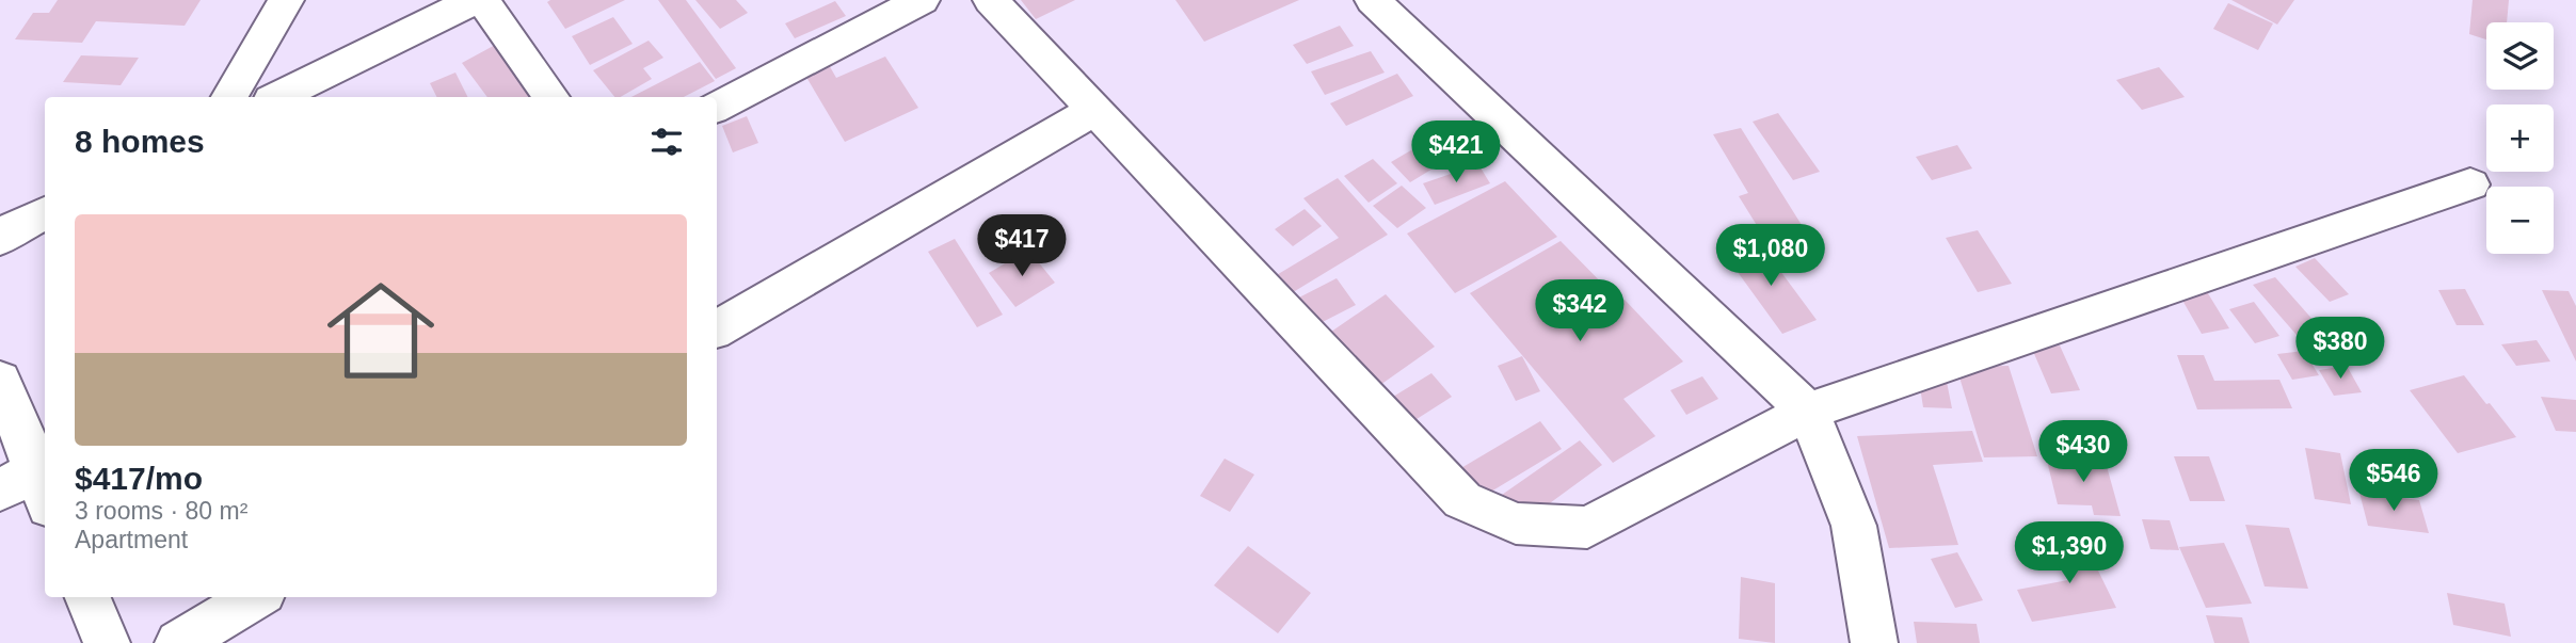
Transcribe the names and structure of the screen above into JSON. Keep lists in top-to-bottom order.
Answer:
{
  "page": {
    "map_buttons": ["+", "−"],
    "heading": "8 homes",
    "price": [
      "$421",
      "$417",
      "$1,080",
      "$342",
      "$380",
      "$430",
      "$546",
      "$1,390"
    ],
    "list": [
      {
        "name": "$417/mo",
        "note": "3 rooms · 80 m² · Apartment"
      }
    ]
  }
}
